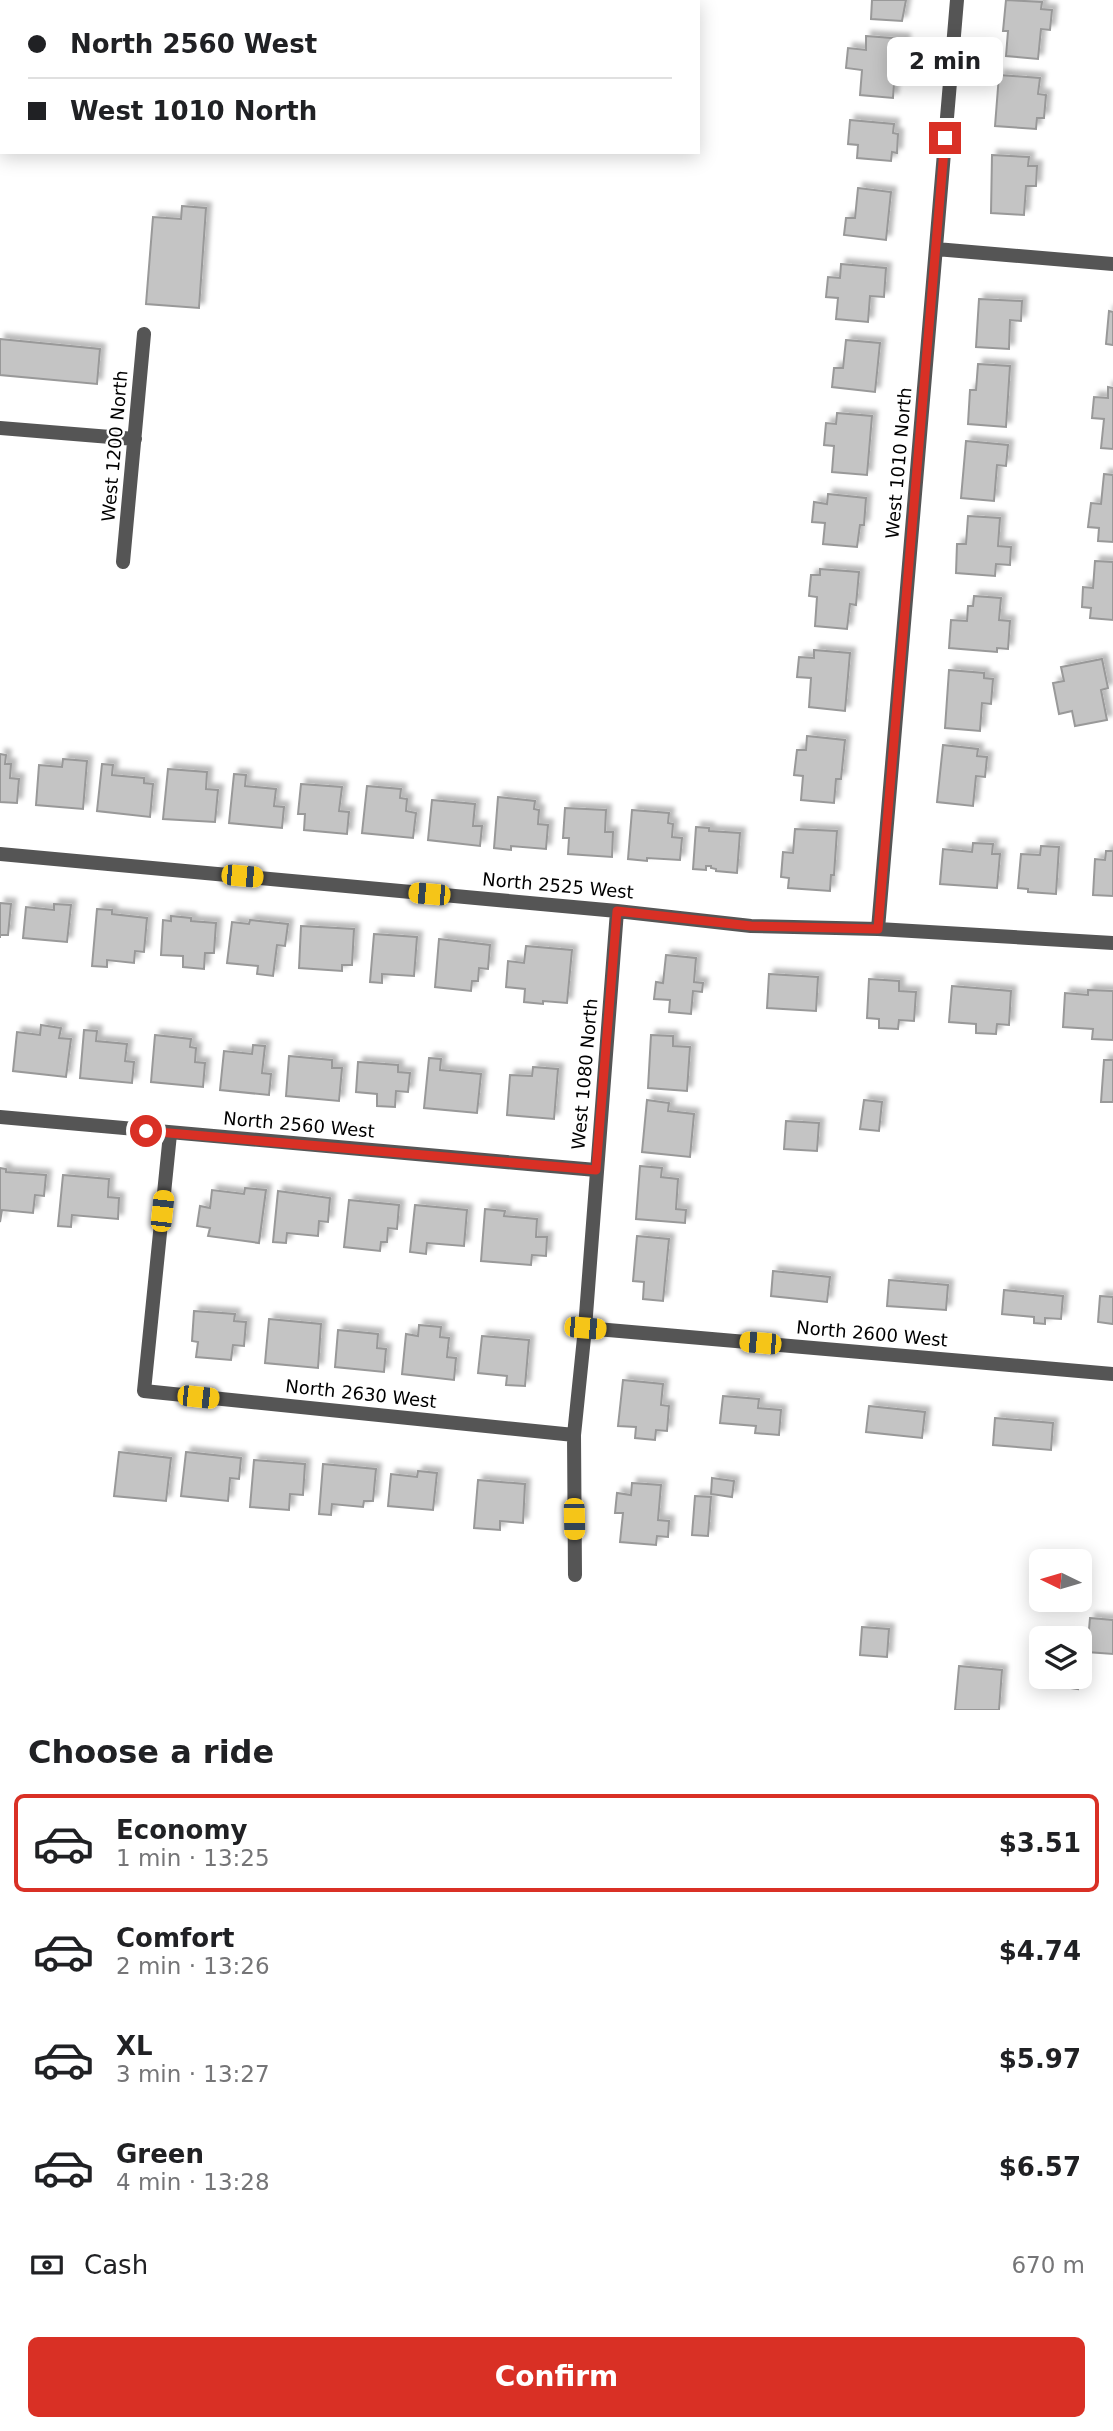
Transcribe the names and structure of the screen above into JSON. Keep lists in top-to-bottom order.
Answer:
{
  "streets": {
    "street": [
      "West 1200 North",
      "West 1010 North",
      "North 2525 West",
      "West 1080 North",
      "North 2560 West",
      "North 2600 West",
      "North 2630 West"
    ]
  },
  "crossings": [
    ["West 1010 North", "North 2525 West"],
    ["North 2525 West", "West 1080 North"],
    ["West 1080 North", "North 2560 West"],
    ["West 1080 North", "North 2600 West"],
    ["West 1080 North", "North 2630 West"],
    ["North 2560 West", "North 2630 West"]
  ],
  "north": "left",
  "page": {
    "banner": ["North 2560 West", "West 1010 North"],
    "bubble": "2 min",
    "heading": "Choose a ride",
    "list": [
      {
        "name": "Economy",
        "note": "1 min · 13:25",
        "value": "$3.51"
      },
      {
        "name": "Comfort",
        "note": "2 min · 13:26",
        "value": "$4.74"
      },
      {
        "name": "XL",
        "note": "3 min · 13:27",
        "value": "$5.97"
      },
      {
        "name": "Green",
        "note": "4 min · 13:28",
        "value": "$6.57"
      }
    ],
    "pay": ["Cash", "670 m"],
    "buttons": "Confirm"
  }
}
